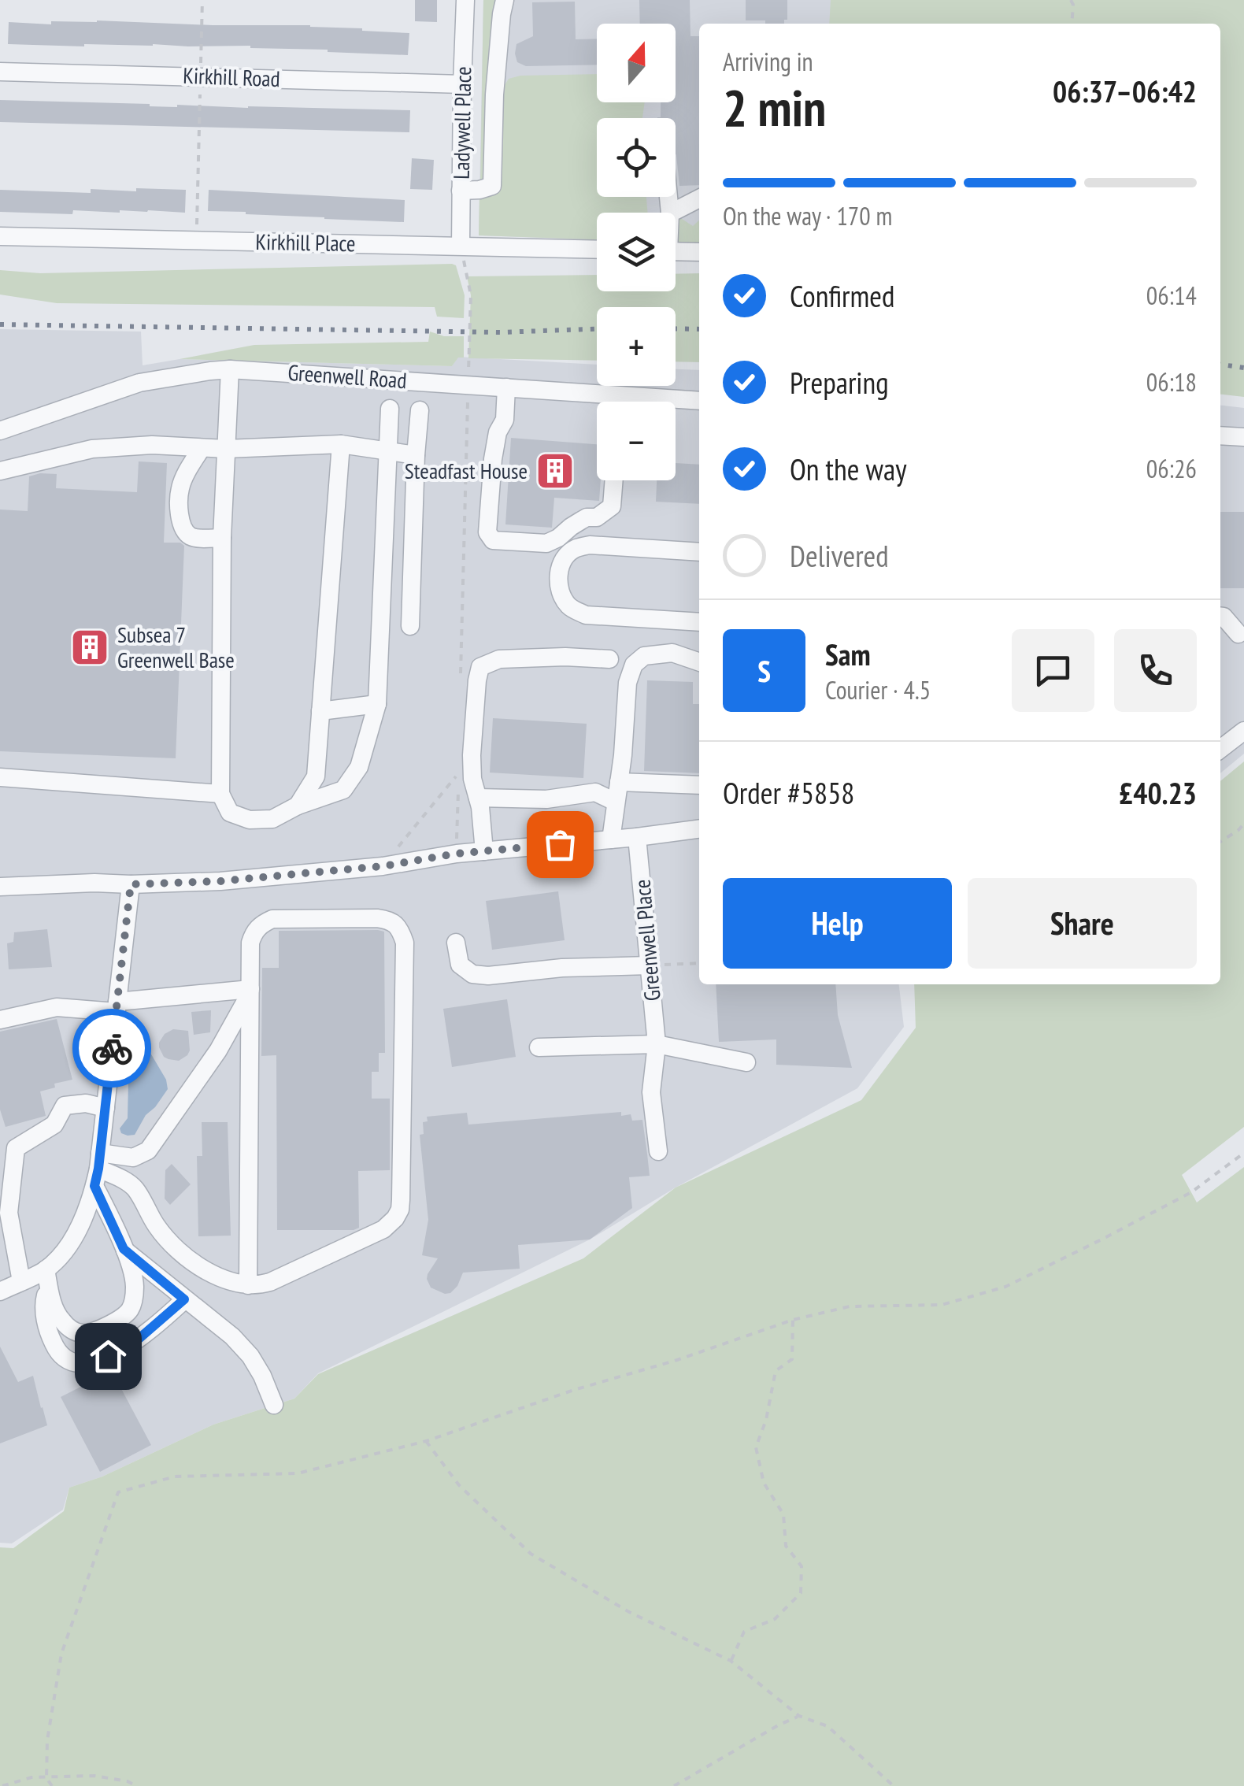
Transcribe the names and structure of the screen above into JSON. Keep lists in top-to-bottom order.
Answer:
{
  "streets": {
    "street": [
      "Kirkhill Road",
      "Ladywell Place",
      "Kirkhill Place",
      "Greenwell Road",
      "Greenwell Place"
    ]
  },
  "crossings": [
    ["Kirkhill Road", "Ladywell Place"],
    ["Ladywell Place", "Kirkhill Place"]
  ],
  "places": {
    "building": ["Steadfast House", "Subsea 7 Greenwell Base"]
  },
  "north": "top",
  "page": {
    "map_buttons": ["+", "−"],
    "heading": ["2 min", "Arriving in", "06:37–06:42"],
    "panel": [
      "Sam",
      "Courier · 4.5",
      "Order #5858",
      "£40.23"
    ],
    "bar": "On the way · 170 m",
    "list": [
      ["Confirmed", "06:14"],
      ["Preparing", "06:18"],
      ["On the way", "06:26"],
      "Delivered"
    ],
    "round": "S",
    "buttons": ["Help", "Share"]
  }
}
